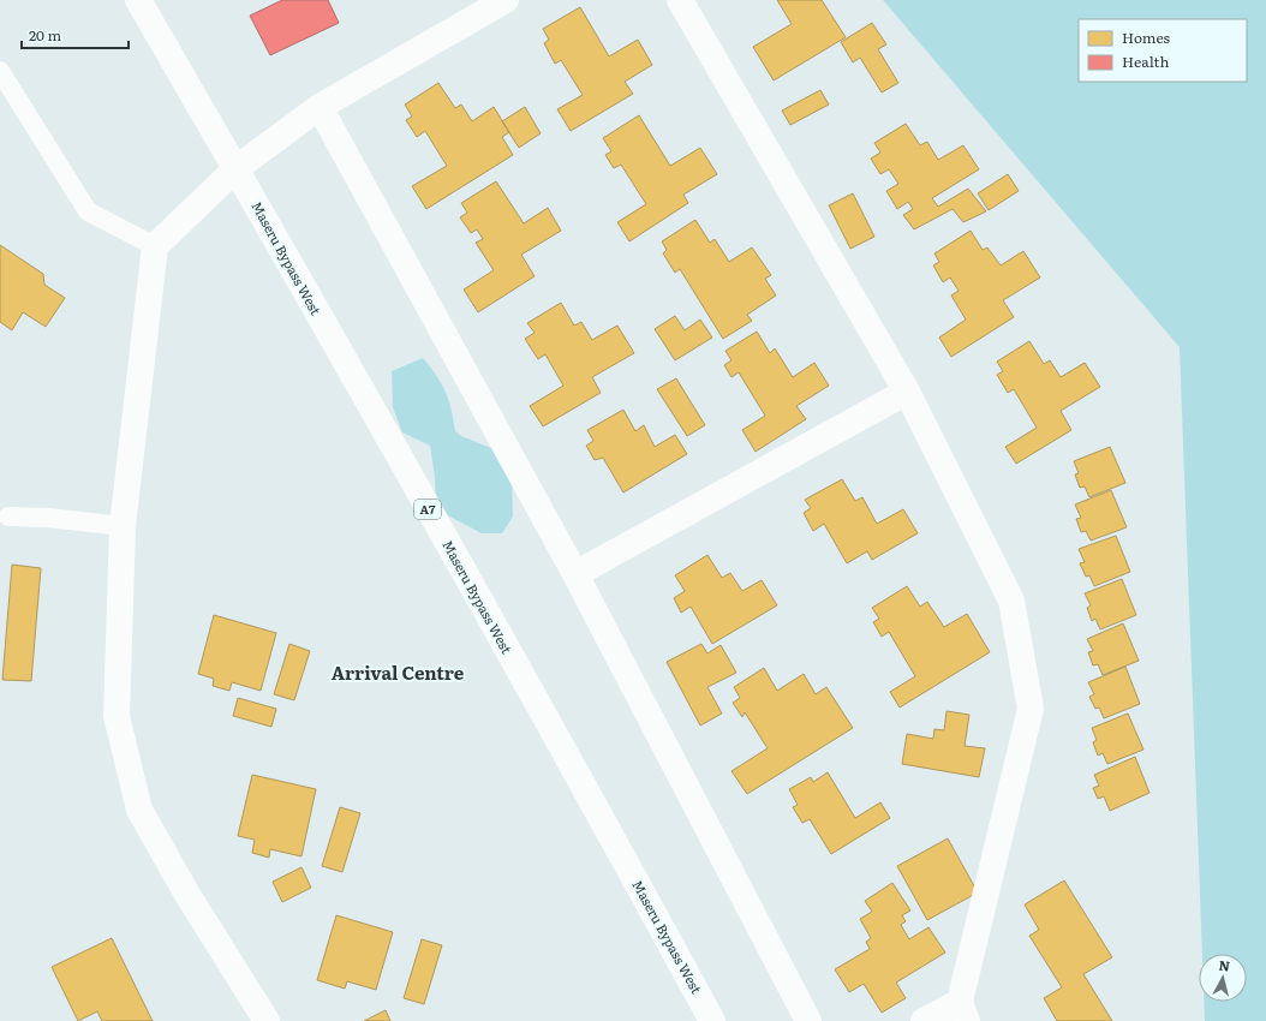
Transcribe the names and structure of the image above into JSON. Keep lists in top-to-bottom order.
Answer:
{
  "streets": {
    "street": ["Maseru Bypass West", "A7"]
  },
  "districts": ["Arrival Centre"],
  "legend": ["Homes", "Health"],
  "scale_bar": "20 m",
  "north": "top"
}
